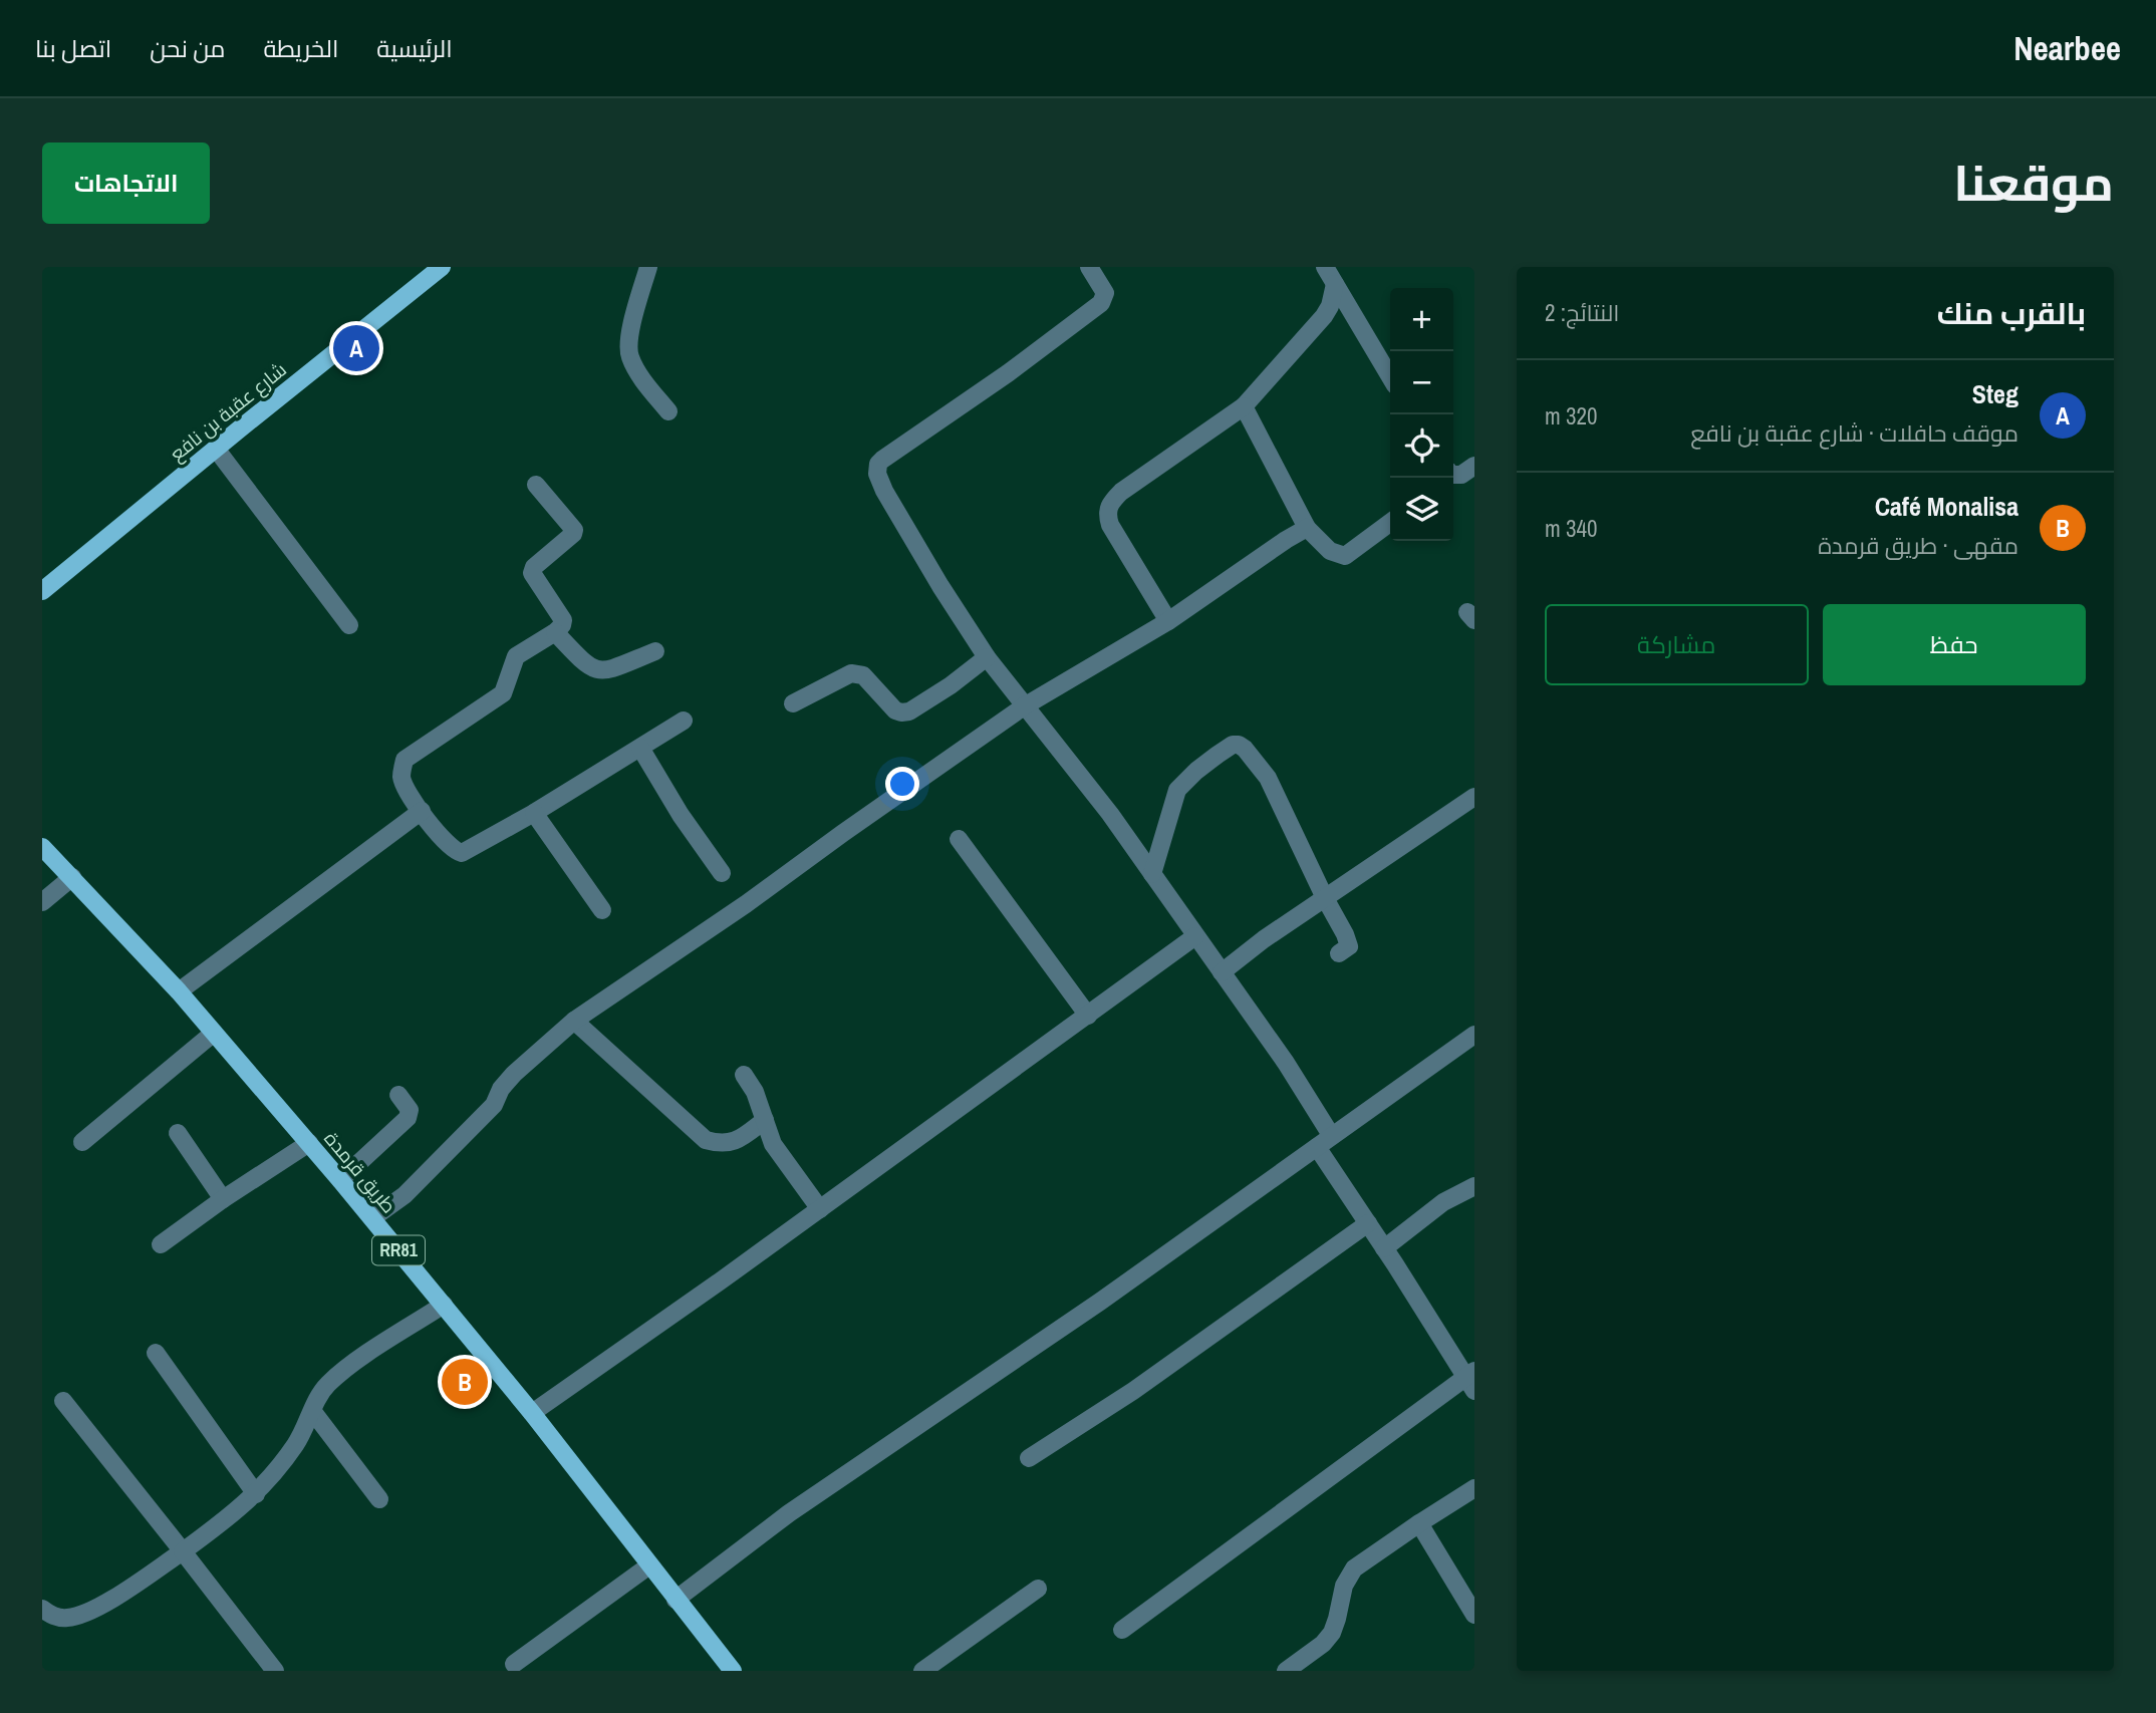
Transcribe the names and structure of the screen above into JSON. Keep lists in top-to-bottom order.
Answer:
{
  "streets": {
    "main road": ["شارع عقبة بن نافع", "طريق قرمدة", "RR81"]
  },
  "page": {
    "header": "Nearbee",
    "nav": [
      "الرئيسية",
      "الخريطة",
      "من نحن",
      "اتصل بنا"
    ],
    "title": "موقعنا",
    "buttons": [
      "الاتجاهات",
      ["حفظ", "مشاركة"]
    ],
    "heading": ["بالقرب منك", "النتائج: 2"],
    "map_buttons": ["+", "−"],
    "pins": ["A", "B"],
    "list": [
      {
        "mark": "A",
        "name": "Steg",
        "note": "موقف حافلات · شارع عقبة بن نافع",
        "value": "320 m"
      },
      {
        "mark": "B",
        "name": "Café Monalisa",
        "note": "مقهى · طريق قرمدة",
        "value": "340 m"
      }
    ]
  }
}
